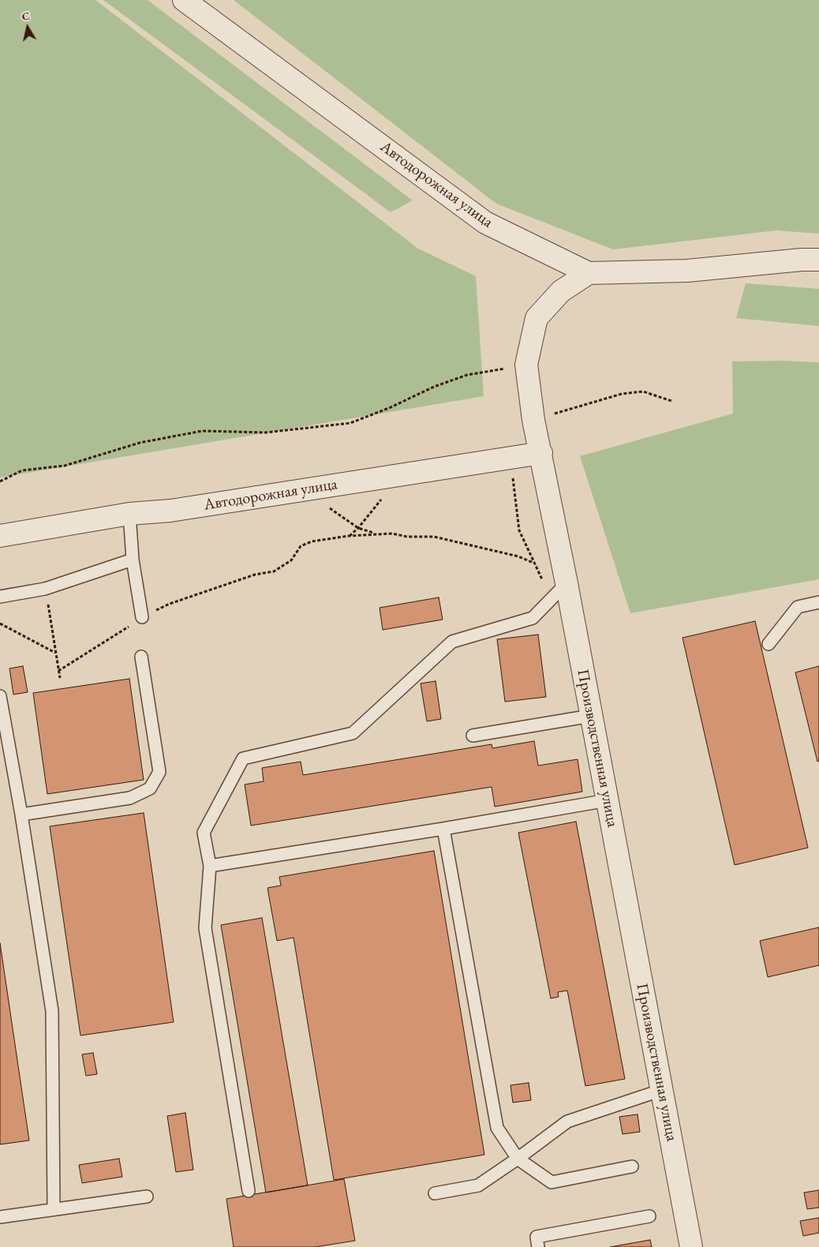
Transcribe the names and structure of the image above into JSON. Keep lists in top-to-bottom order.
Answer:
{
  "streets": {
    "street": ["Автодорожная улица", "Производственная улица"]
  },
  "crossings": [
    ["Автодорожная улица", "Производственная улица"]
  ],
  "north": "top"
}
